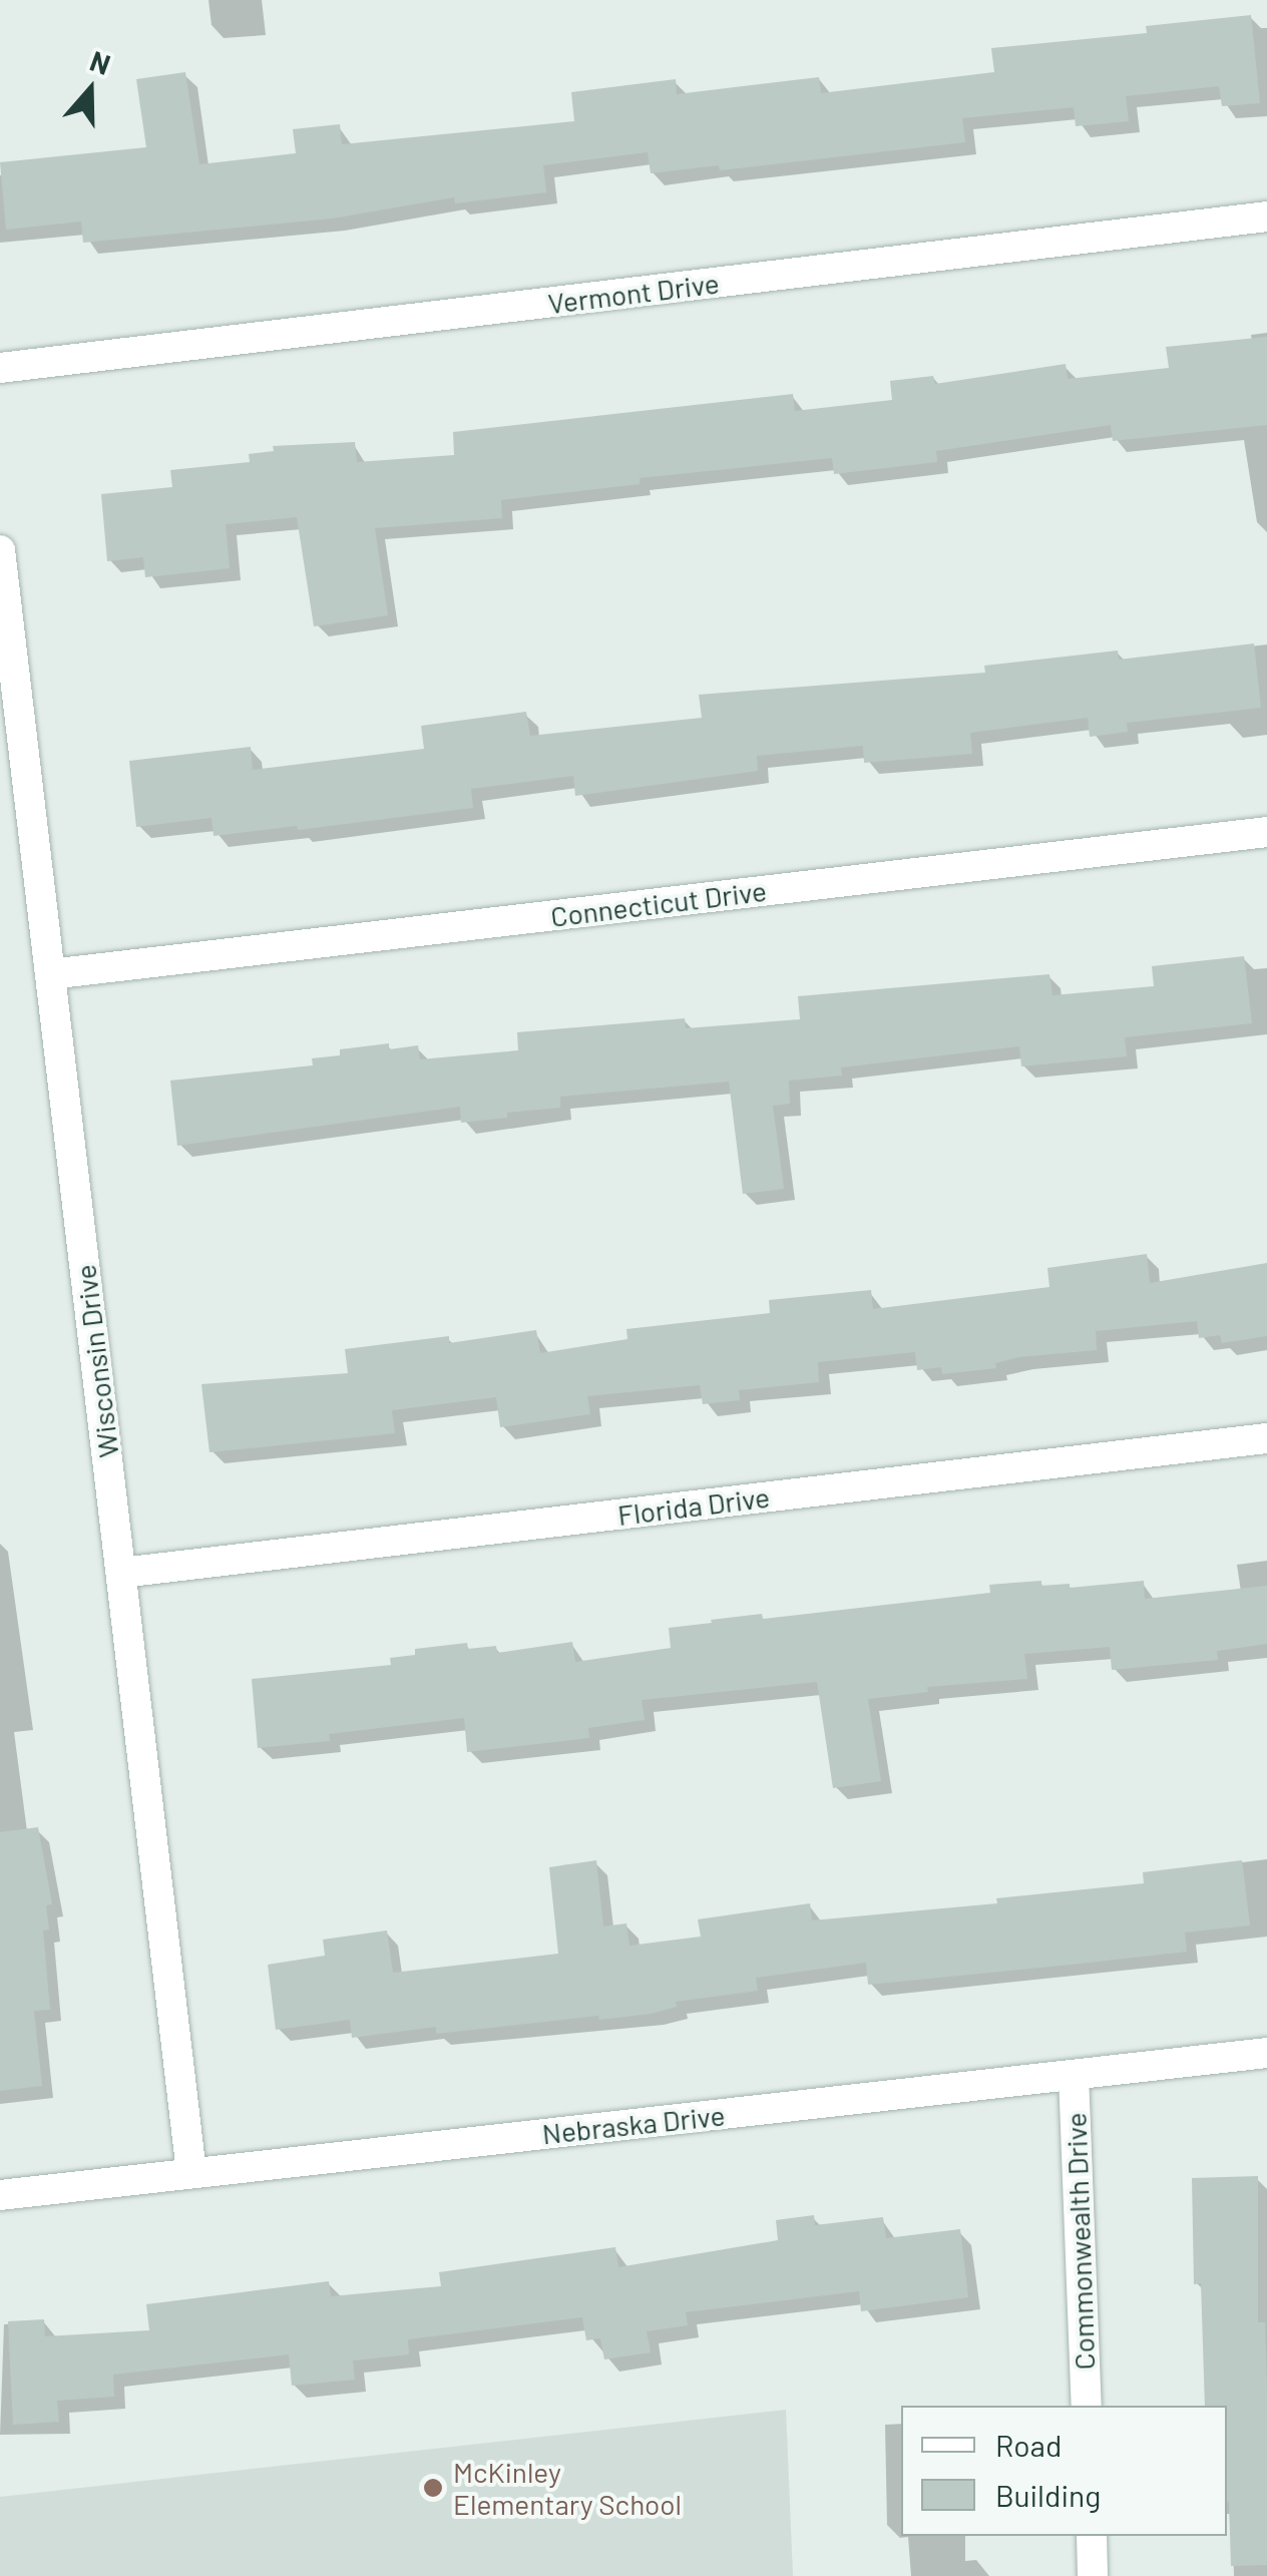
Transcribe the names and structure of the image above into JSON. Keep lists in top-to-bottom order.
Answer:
{
  "streets": {
    "street": [
      "Vermont Drive",
      "Connecticut Drive",
      "Wisconsin Drive",
      "Florida Drive",
      "Nebraska Drive",
      "Commonwealth Drive"
    ]
  },
  "crossings": [
    ["Connecticut Drive", "Wisconsin Drive"],
    ["Wisconsin Drive", "Florida Drive"],
    ["Wisconsin Drive", "Nebraska Drive"],
    ["Nebraska Drive", "Commonwealth Drive"]
  ],
  "places": ["McKinley Elementary School"],
  "legend": ["Road", "Building"],
  "north": "top"
}
